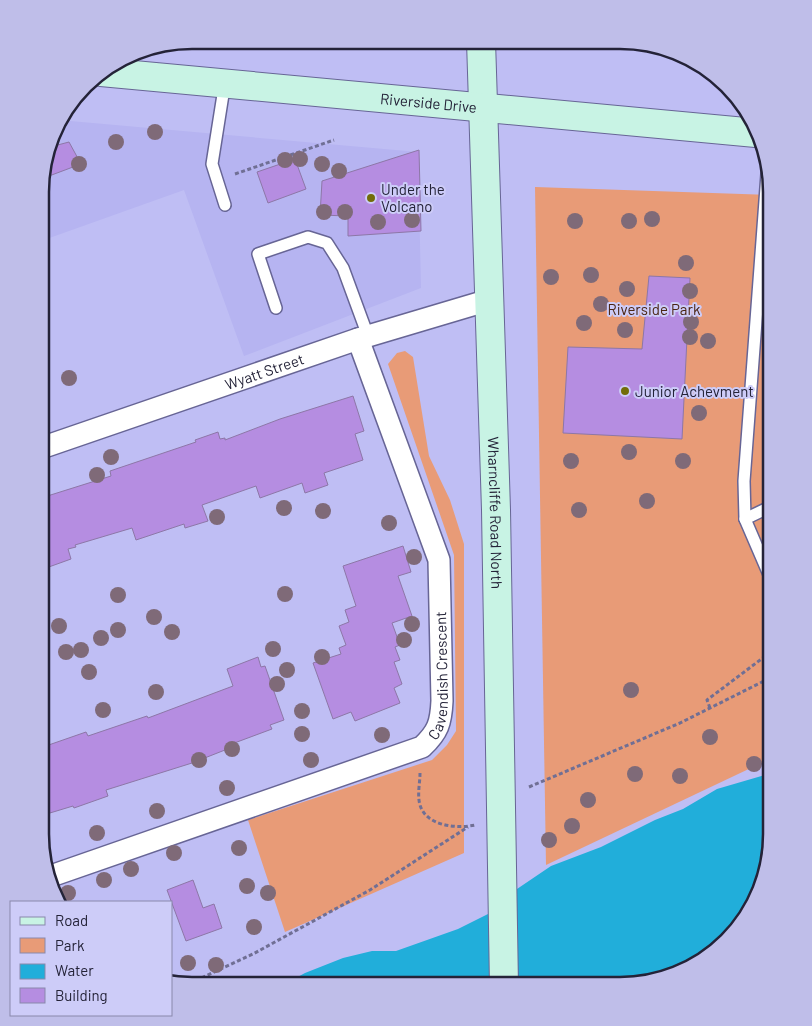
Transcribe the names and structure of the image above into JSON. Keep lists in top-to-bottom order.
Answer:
{
  "streets": {
    "main road": ["Riverside Drive", "Wharncliffe Road North"],
    "street": ["Wyatt Street", "Cavendish Crescent"]
  },
  "crossings": [
    ["Riverside Drive", "Wharncliffe Road North"],
    ["Wyatt Street", "Wharncliffe Road North"],
    ["Wyatt Street", "Cavendish Crescent"]
  ],
  "parks": ["Riverside Park"],
  "places": ["Under the Volcano", "Junior Achevment"],
  "legend": [
    "Road",
    "Park",
    "Water",
    "Building"
  ]
}
